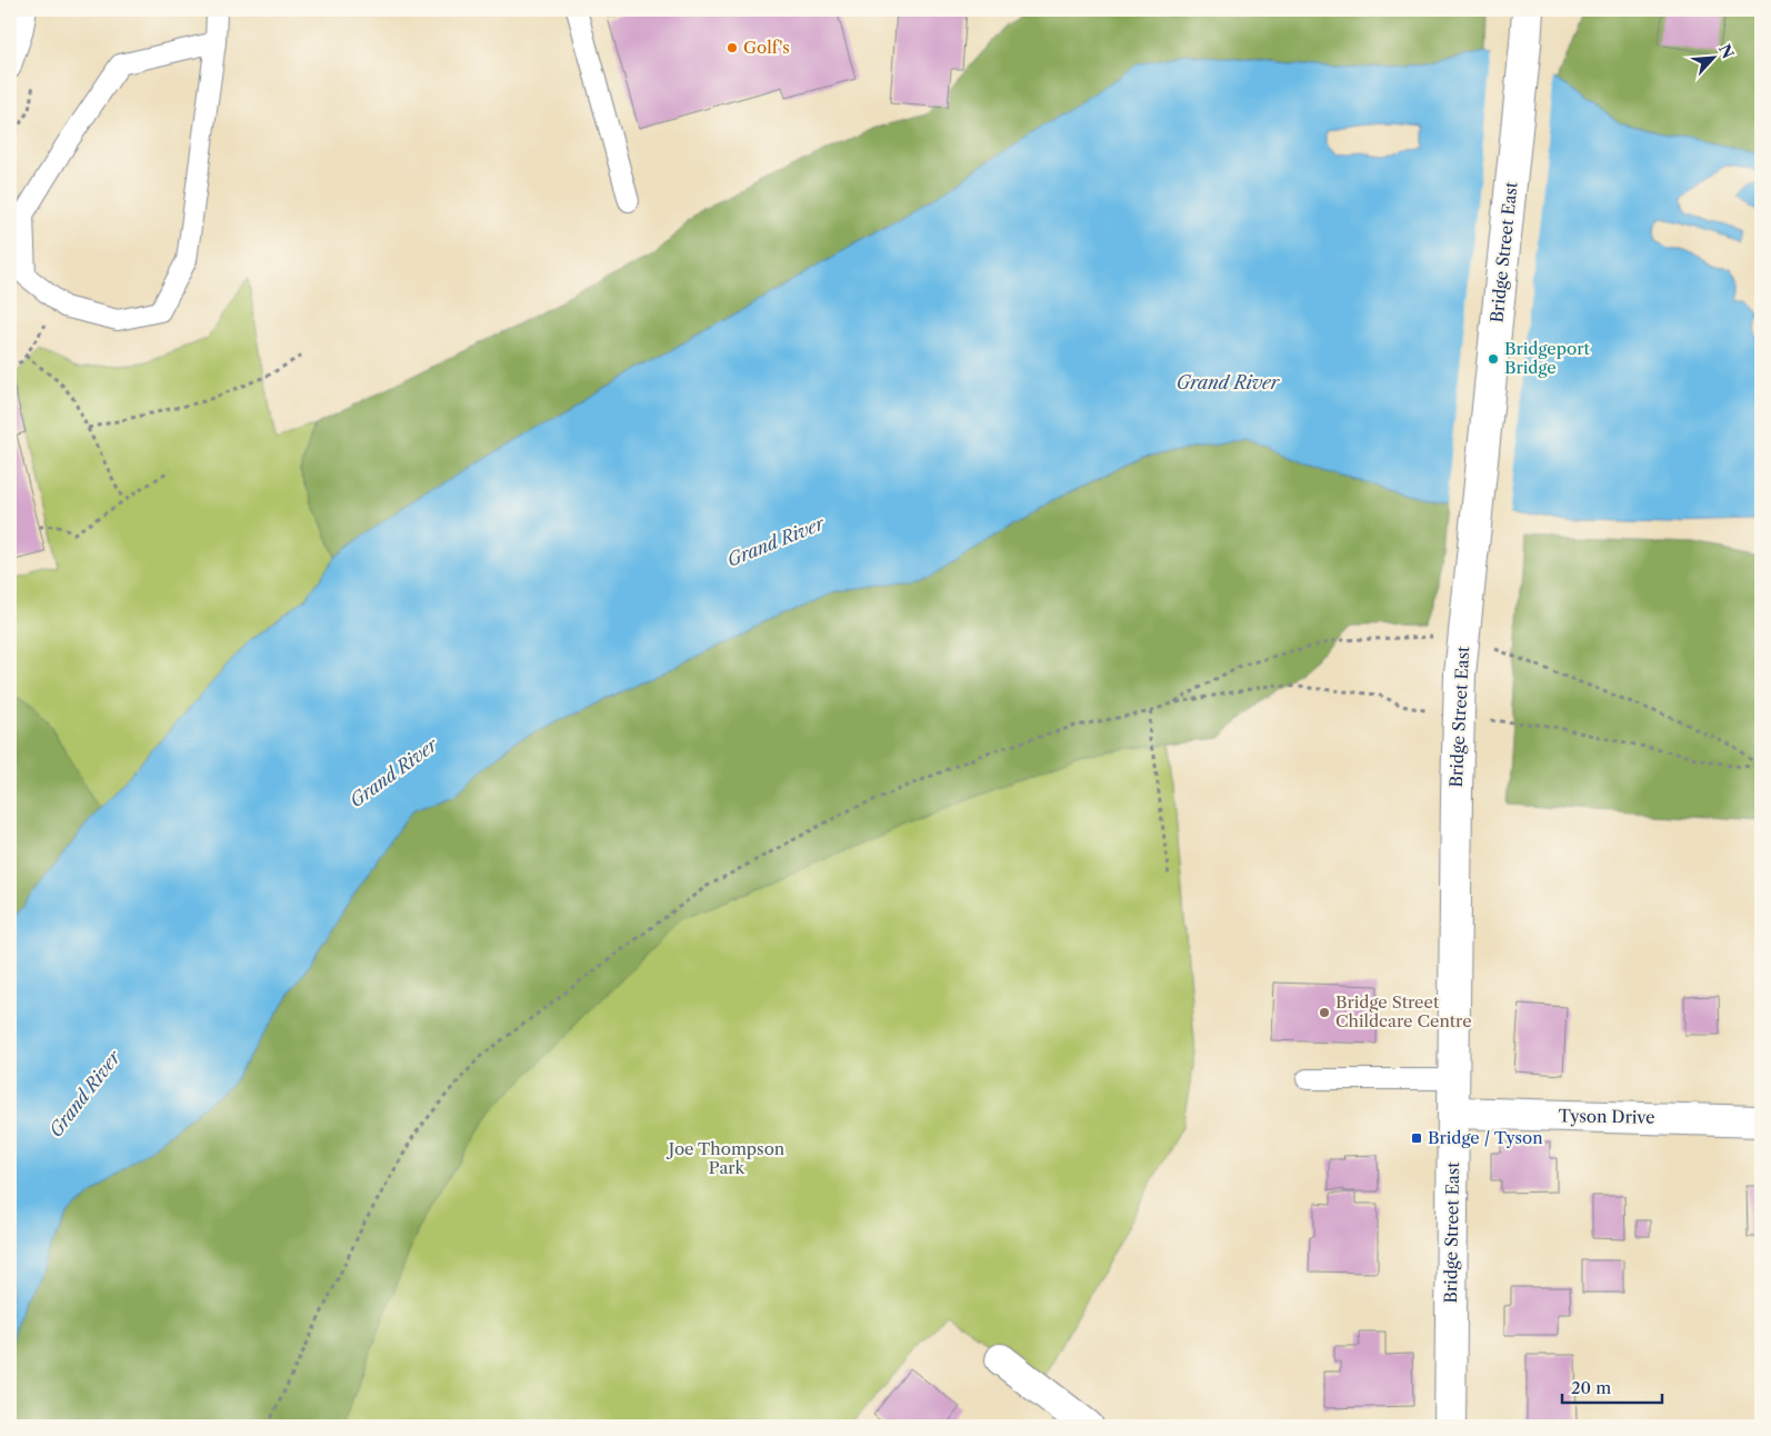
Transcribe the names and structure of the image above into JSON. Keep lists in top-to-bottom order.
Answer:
{
  "streets": {
    "main road": ["Bridge Street East", "Tyson Drive"]
  },
  "crossings": [
    ["Bridge Street East", "Tyson Drive"]
  ],
  "water": ["Grand River"],
  "parks": ["Joe Thompson Park"],
  "places": {
    "other": ["Golf's", "Bridgeport Bridge", "Bridge Street Childcare Centre"],
    "transit": ["Bridge / Tyson"]
  },
  "scale_bar": "20 m",
  "north": "top right"
}
